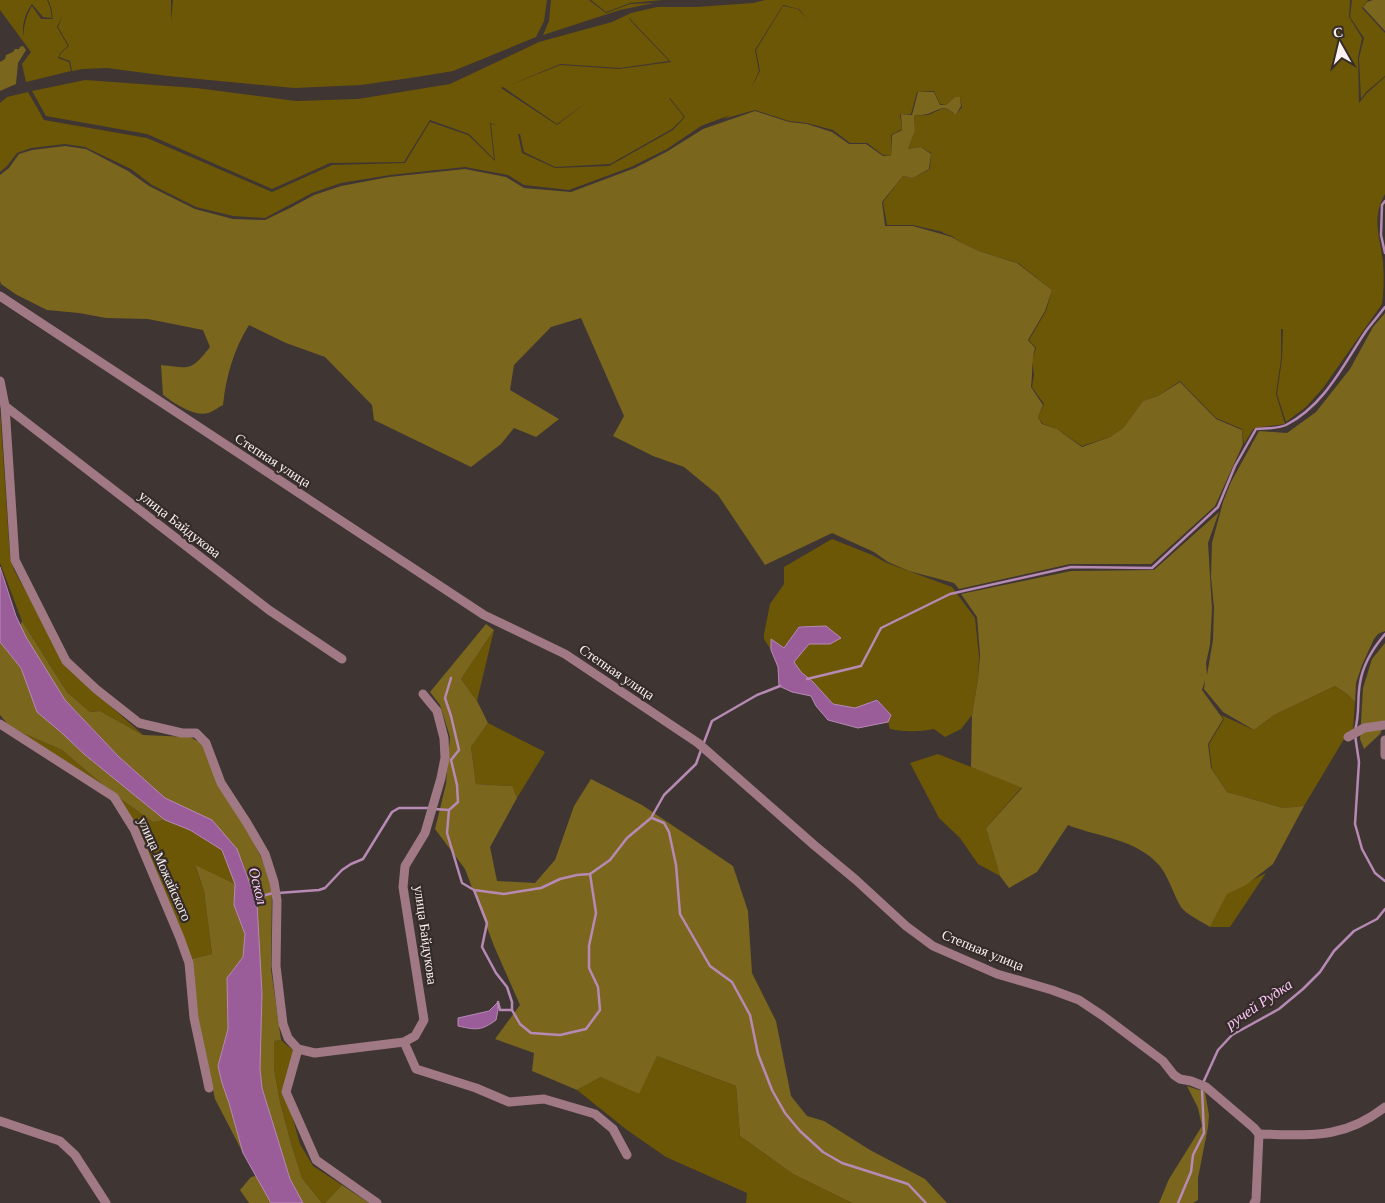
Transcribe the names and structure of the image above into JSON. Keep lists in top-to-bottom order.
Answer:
{
  "streets": {
    "street": ["Степная улица", "улица Байдукова", "улица Можайского"]
  },
  "water": ["Оскол", "ручей Рудка"],
  "north": "top"
}
